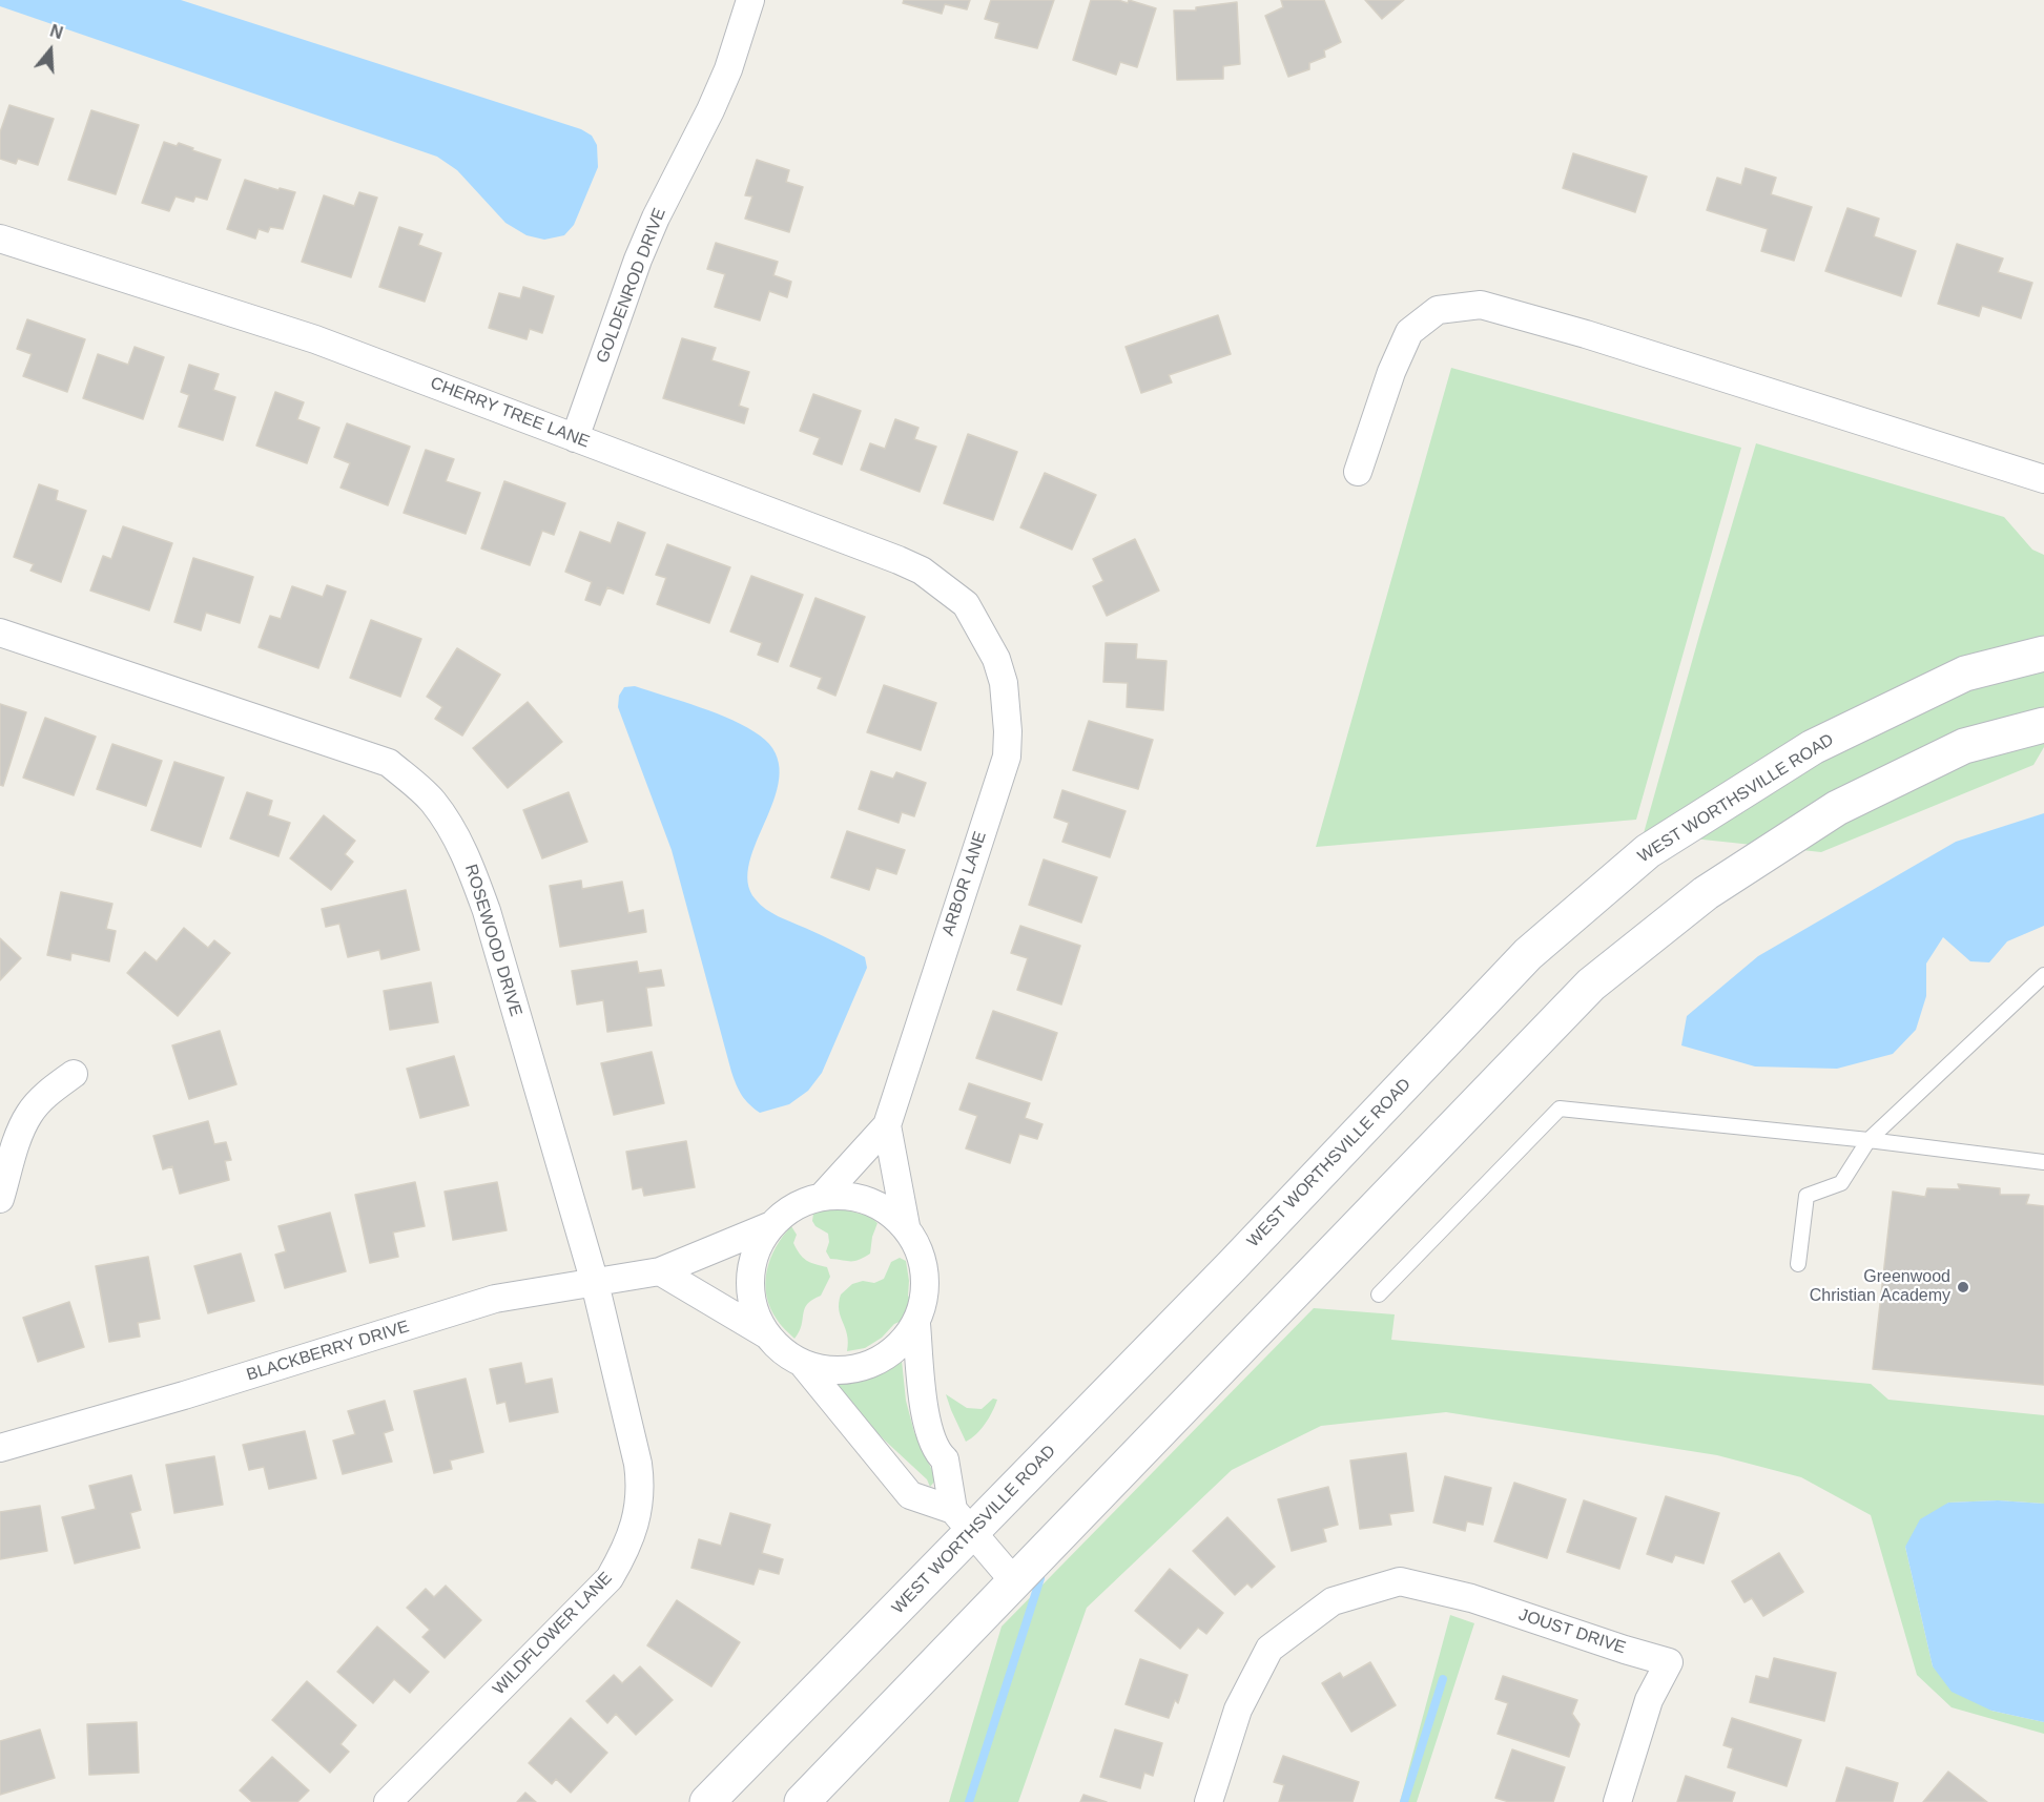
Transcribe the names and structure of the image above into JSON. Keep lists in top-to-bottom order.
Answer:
{
  "streets": {
    "main road": ["WEST WORTHSVILLE ROAD"],
    "street": [
      "GOLDENROD DRIVE",
      "CHERRY TREE LANE",
      "ARBOR LANE",
      "ROSEWOOD DRIVE",
      "BLACKBERRY DRIVE",
      "JOUST DRIVE",
      "WILDFLOWER LANE"
    ]
  },
  "crossings": [
    ["GOLDENROD DRIVE", "CHERRY TREE LANE"],
    ["CHERRY TREE LANE", "ARBOR LANE"],
    ["WEST WORTHSVILLE ROAD", "BLACKBERRY DRIVE"],
    ["ARBOR LANE", "BLACKBERRY DRIVE"],
    ["ROSEWOOD DRIVE", "BLACKBERRY DRIVE"],
    ["ROSEWOOD DRIVE", "WILDFLOWER LANE"],
    ["BLACKBERRY DRIVE", "WILDFLOWER LANE"]
  ],
  "places": ["Greenwood Christian Academy"],
  "north": "top"
}
